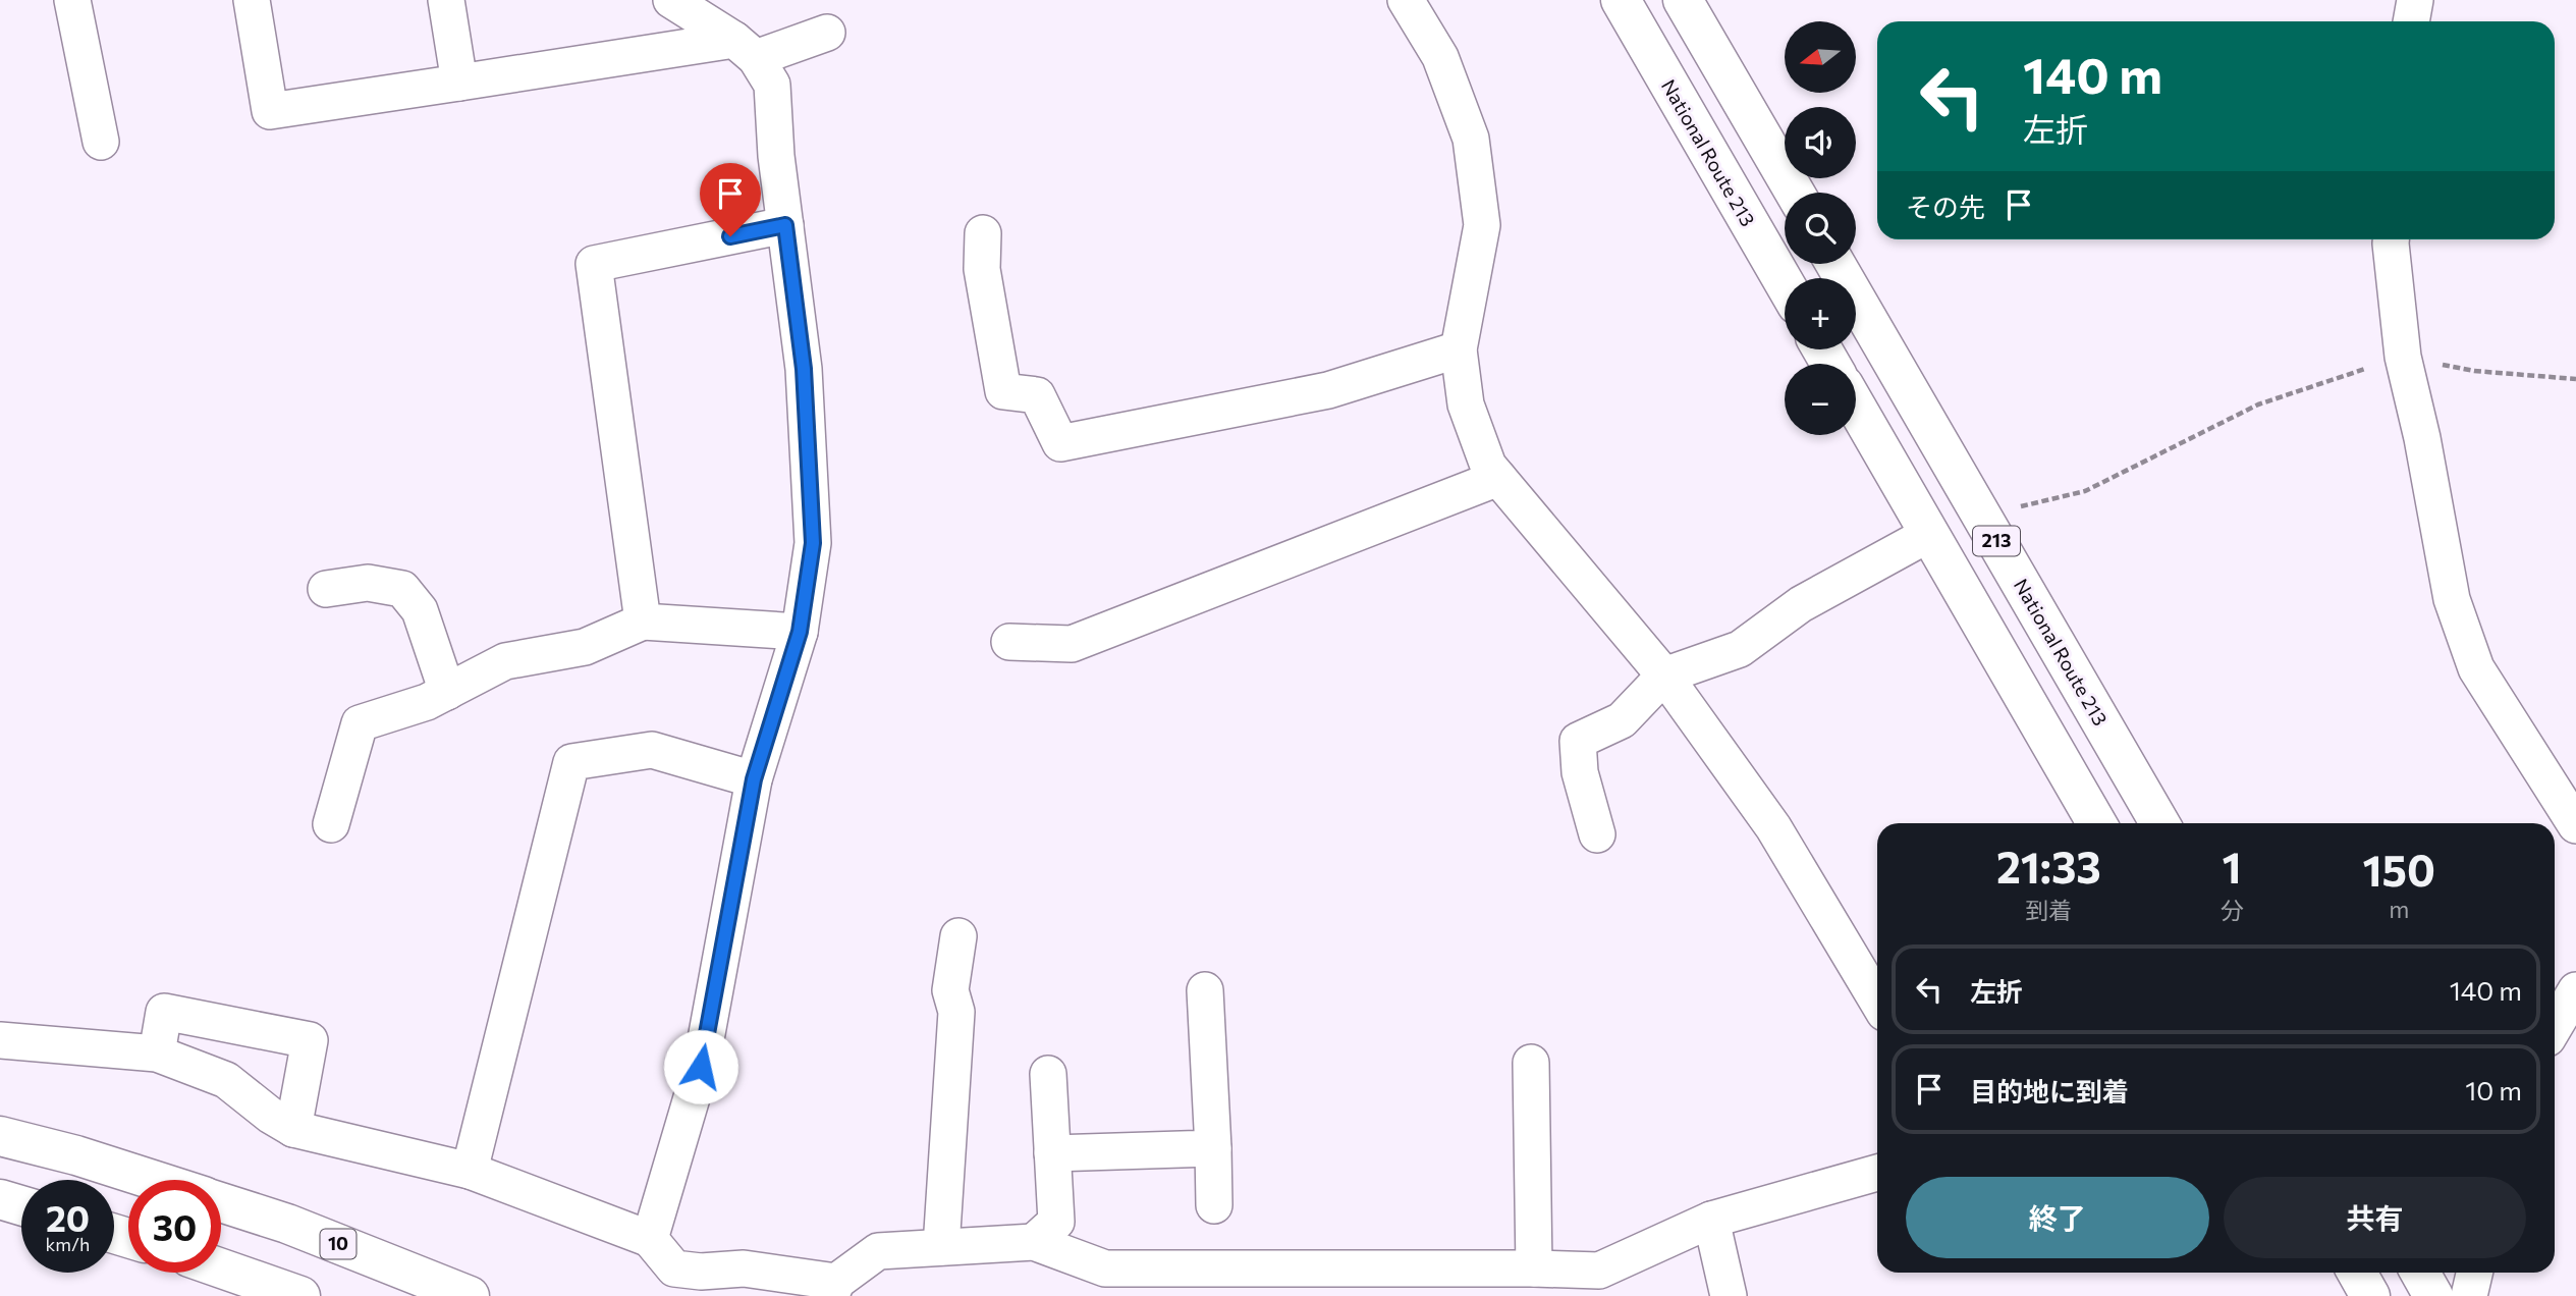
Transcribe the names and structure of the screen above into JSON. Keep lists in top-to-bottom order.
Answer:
{
  "streets": {
    "highway": ["National Route 213", "213", "10"]
  },
  "north": "left",
  "page": {
    "map_buttons": ["+", "−"],
    "turn": ["140 m", "左折"],
    "then": "その先",
    "eta": [
      "21:33",
      "到着",
      "1",
      "分",
      "150",
      "m"
    ],
    "list": [
      {
        "name": "左折",
        "value": "140 m"
      },
      {
        "name": "目的地に到着",
        "value": "10 m"
      }
    ],
    "buttons": ["終了", "共有"],
    "speed": "20 km/h",
    "limit": "30"
  }
}
